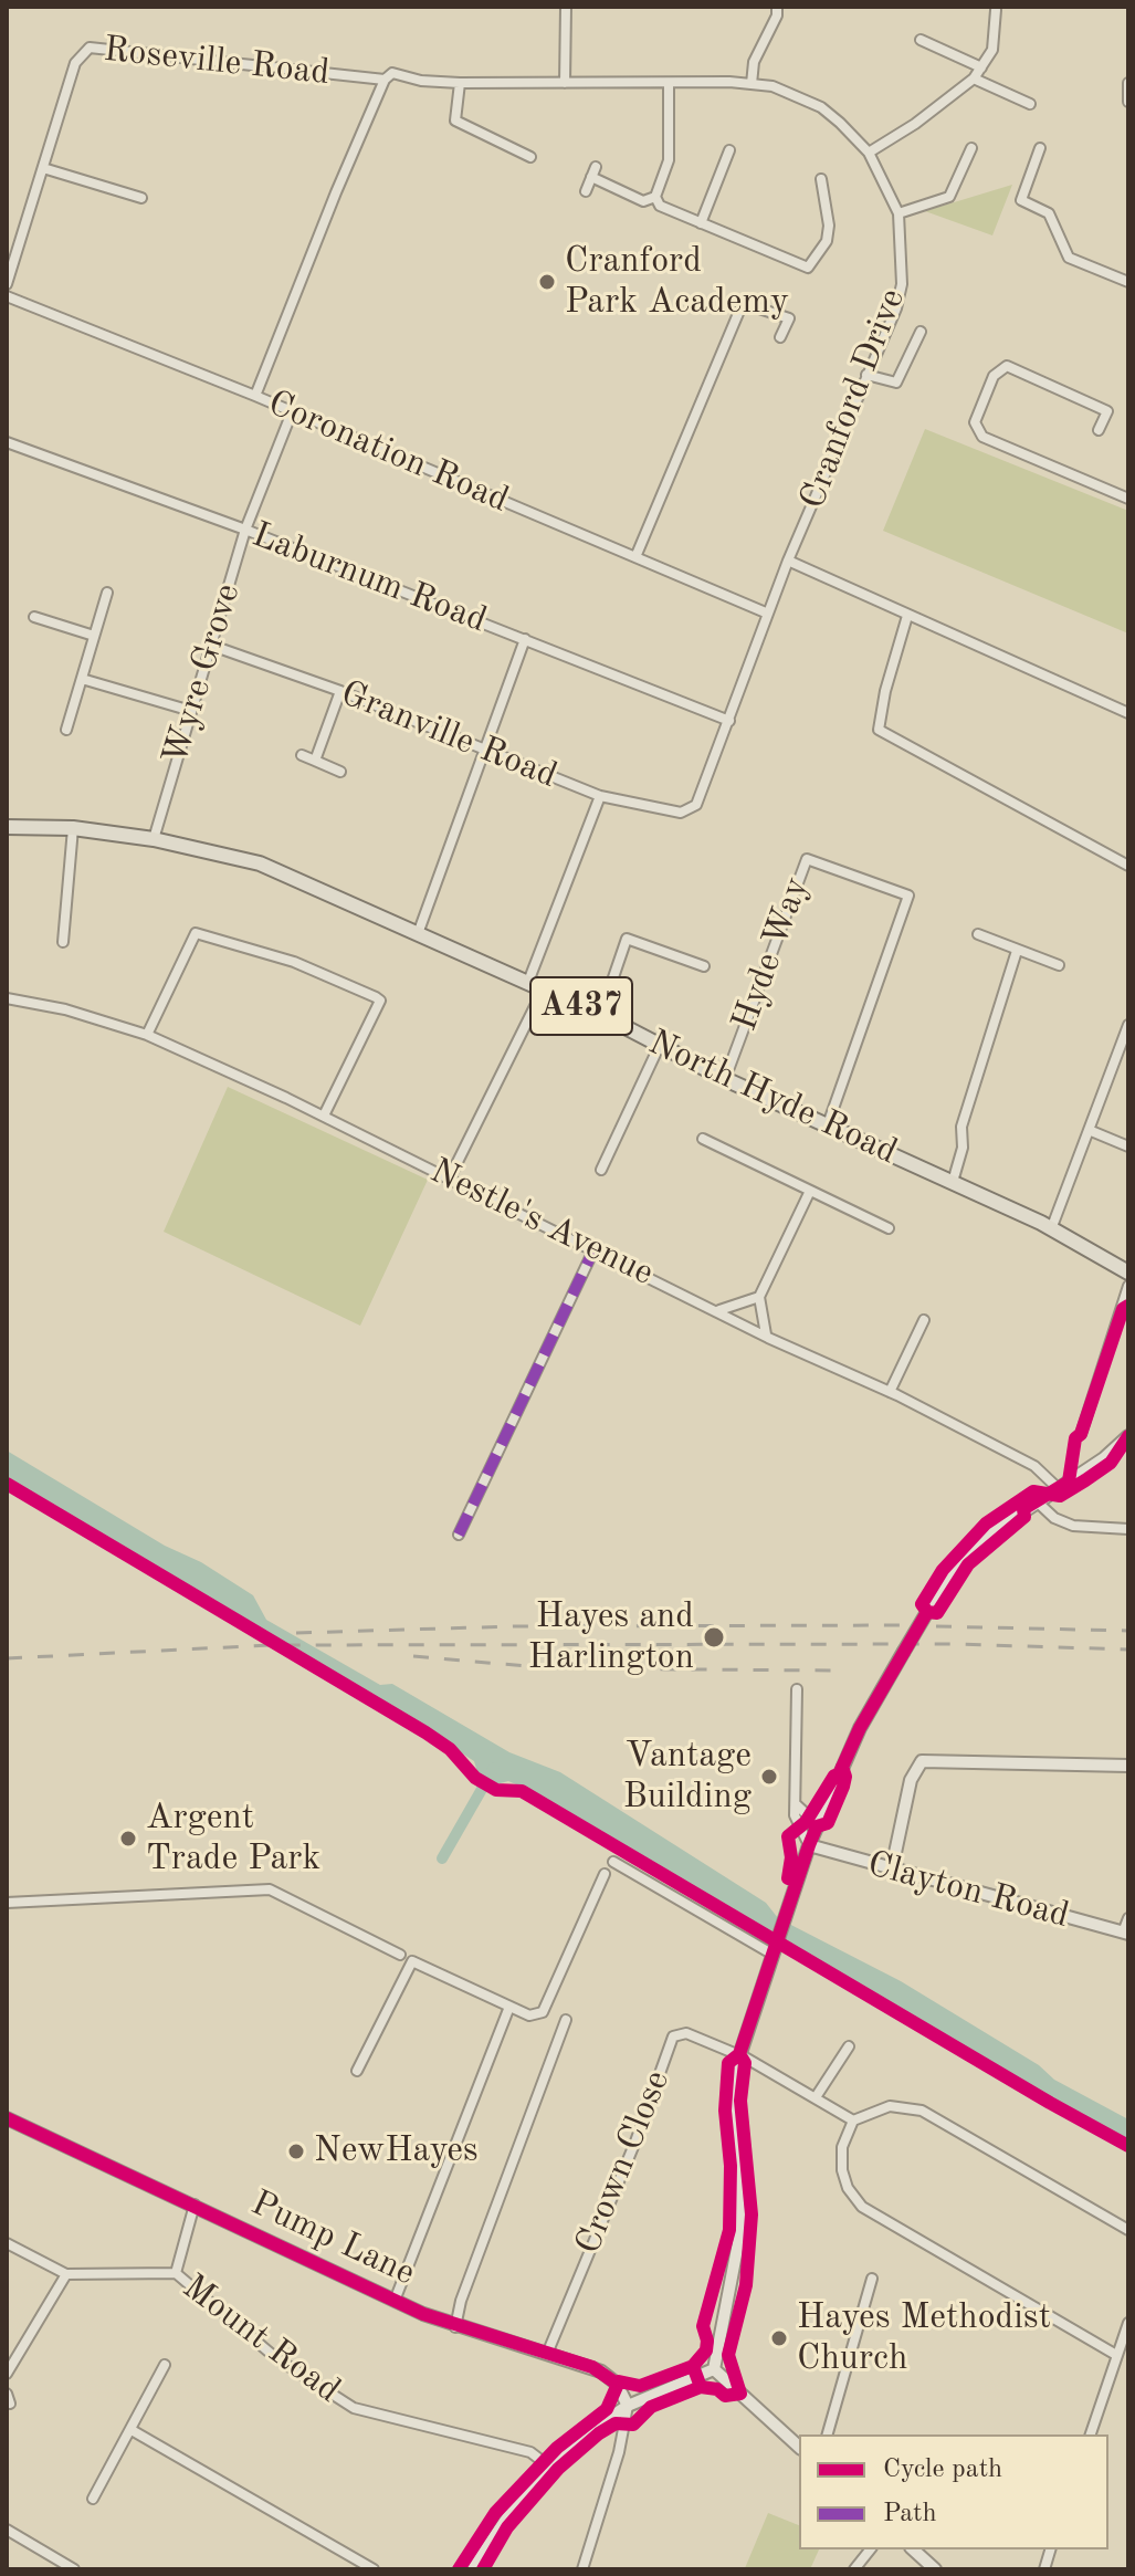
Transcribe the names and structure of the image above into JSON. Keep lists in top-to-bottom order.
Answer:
{
  "streets": {
    "main road": ["A437", "North Hyde Road"],
    "street": [
      "Roseville Road",
      "Cranford Drive",
      "Coronation Road",
      "Laburnum Road",
      "Wyre Grove",
      "Granville Road",
      "Hyde Way",
      "Nestle's Avenue",
      "Clayton Road",
      "Crown Close",
      "Pump Lane",
      "Mount Road"
    ]
  },
  "crossings": [
    ["Roseville Road", "Cranford Drive"],
    ["Cranford Drive", "Coronation Road"],
    ["Cranford Drive", "Laburnum Road"],
    ["Cranford Drive", "Granville Road"],
    ["Coronation Road", "Wyre Grove"],
    ["Laburnum Road", "Wyre Grove"],
    ["Wyre Grove", "Granville Road"],
    ["Wyre Grove", "North Hyde Road"],
    ["Hyde Way", "North Hyde Road"],
    ["Crown Close", "Pump Lane"]
  ],
  "places": [
    "Cranford Park Academy",
    "Hayes and Harlington",
    "Vantage Building",
    "Argent Trade Park",
    "NewHayes",
    "Hayes Methodist Church"
  ],
  "legend": ["Cycle path", "Path"]
}
